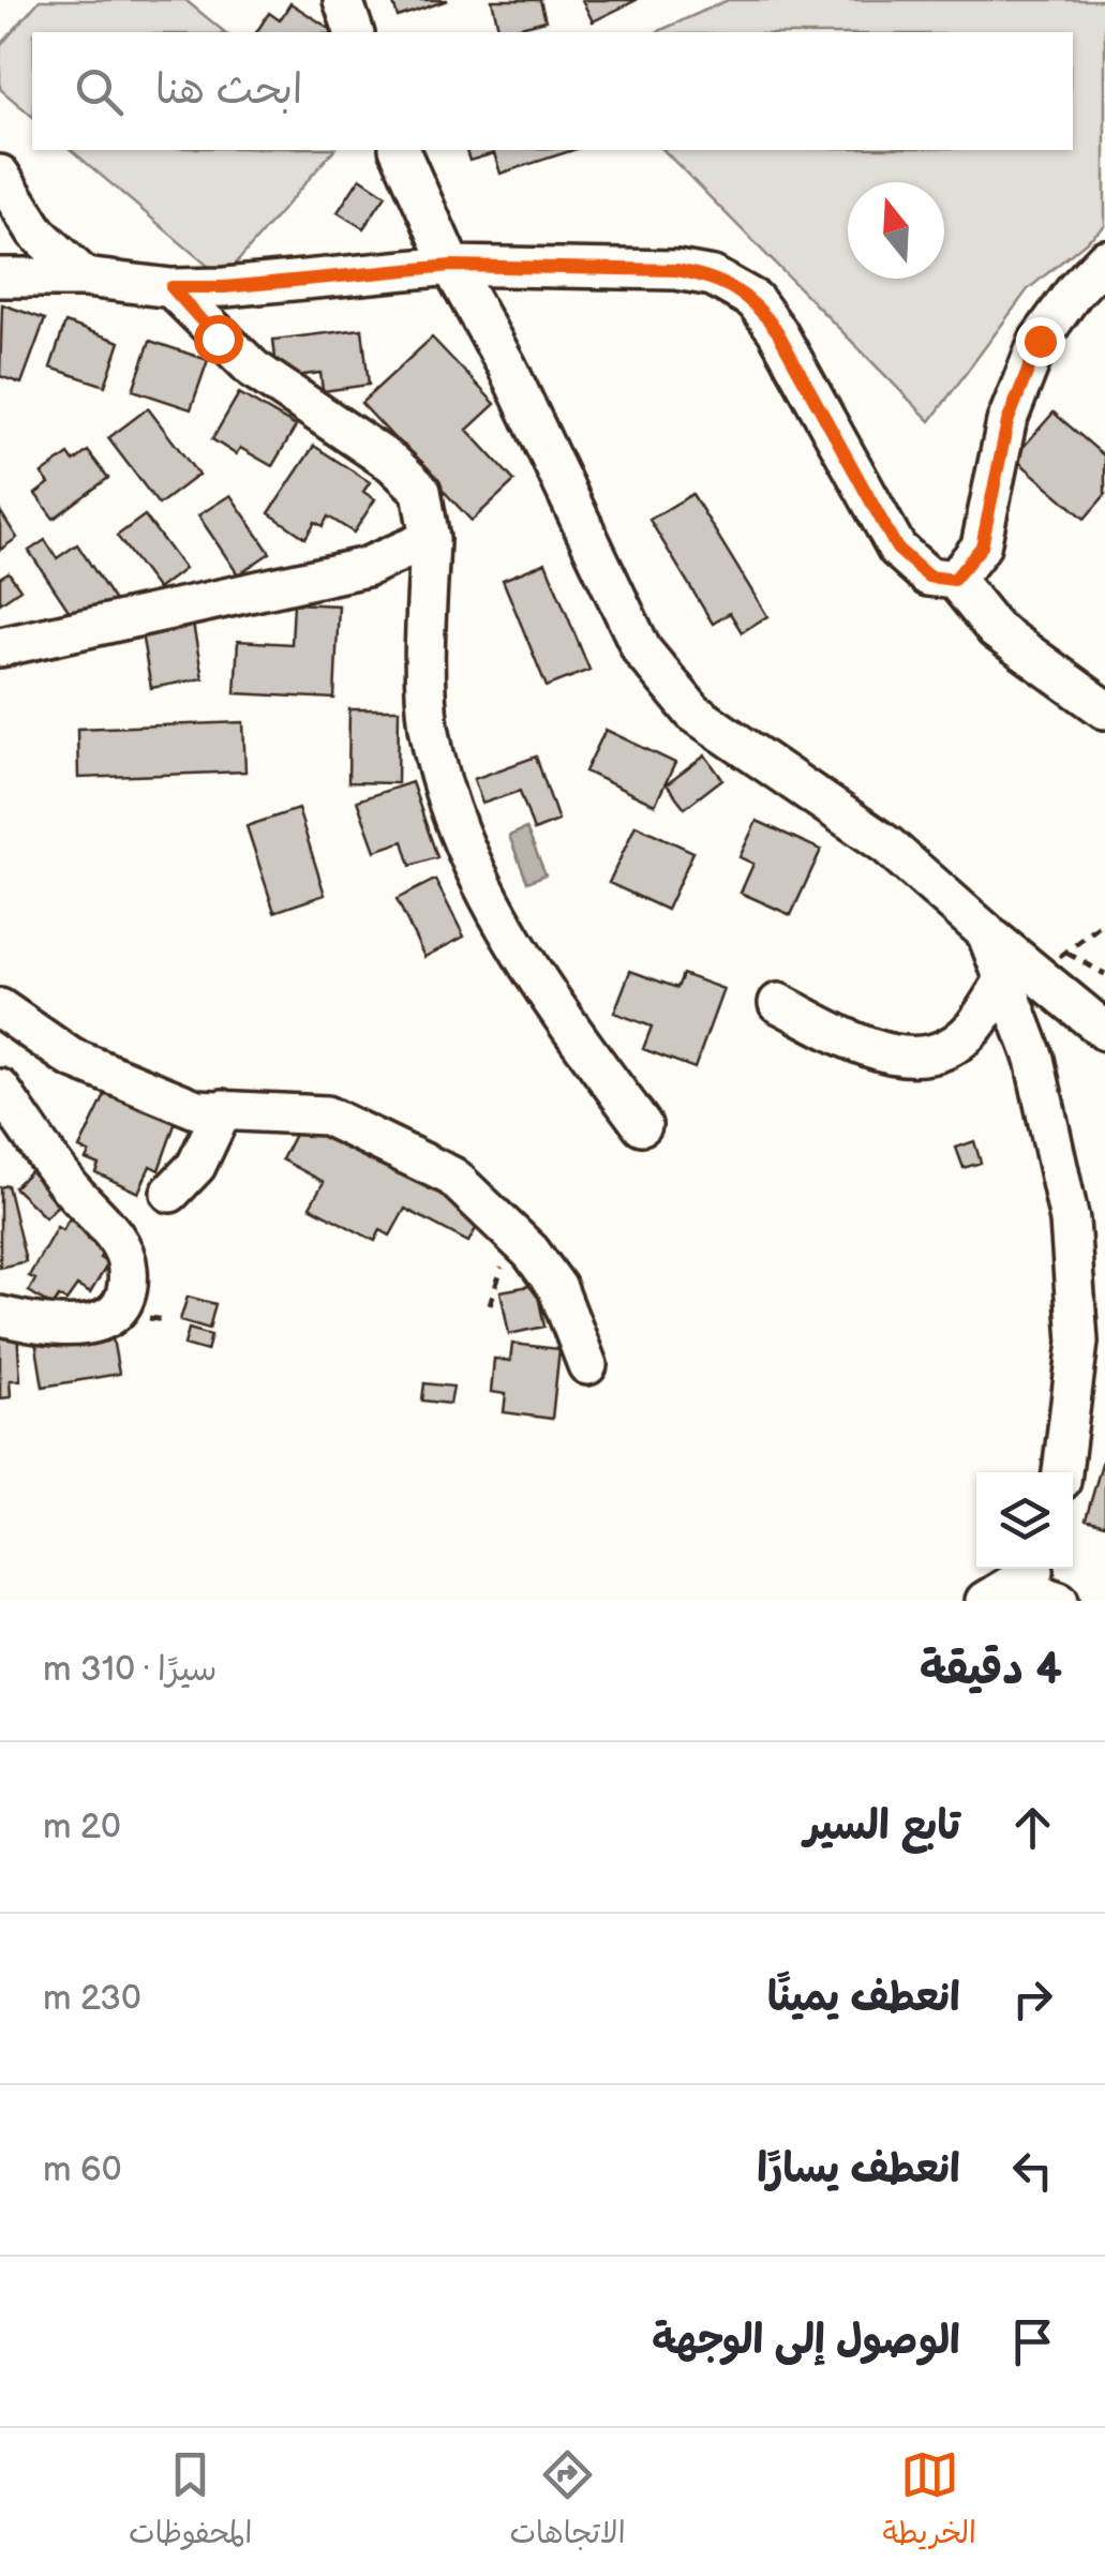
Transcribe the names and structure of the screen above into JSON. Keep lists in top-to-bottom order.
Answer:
{
  "north": "top",
  "page": {
    "search": "ابحث هنا",
    "heading": ["4 دقيقة", "سيرًا · 310 m"],
    "list": [
      ["تابع السير", "20 m"],
      ["انعطف يمينًا", "230 m"],
      ["انعطف يسارًا", "60 m"],
      "الوصول إلى الوجهة"
    ],
    "nav": ["الخريطة", "الاتجاهات", "المحفوظات"]
  }
}
